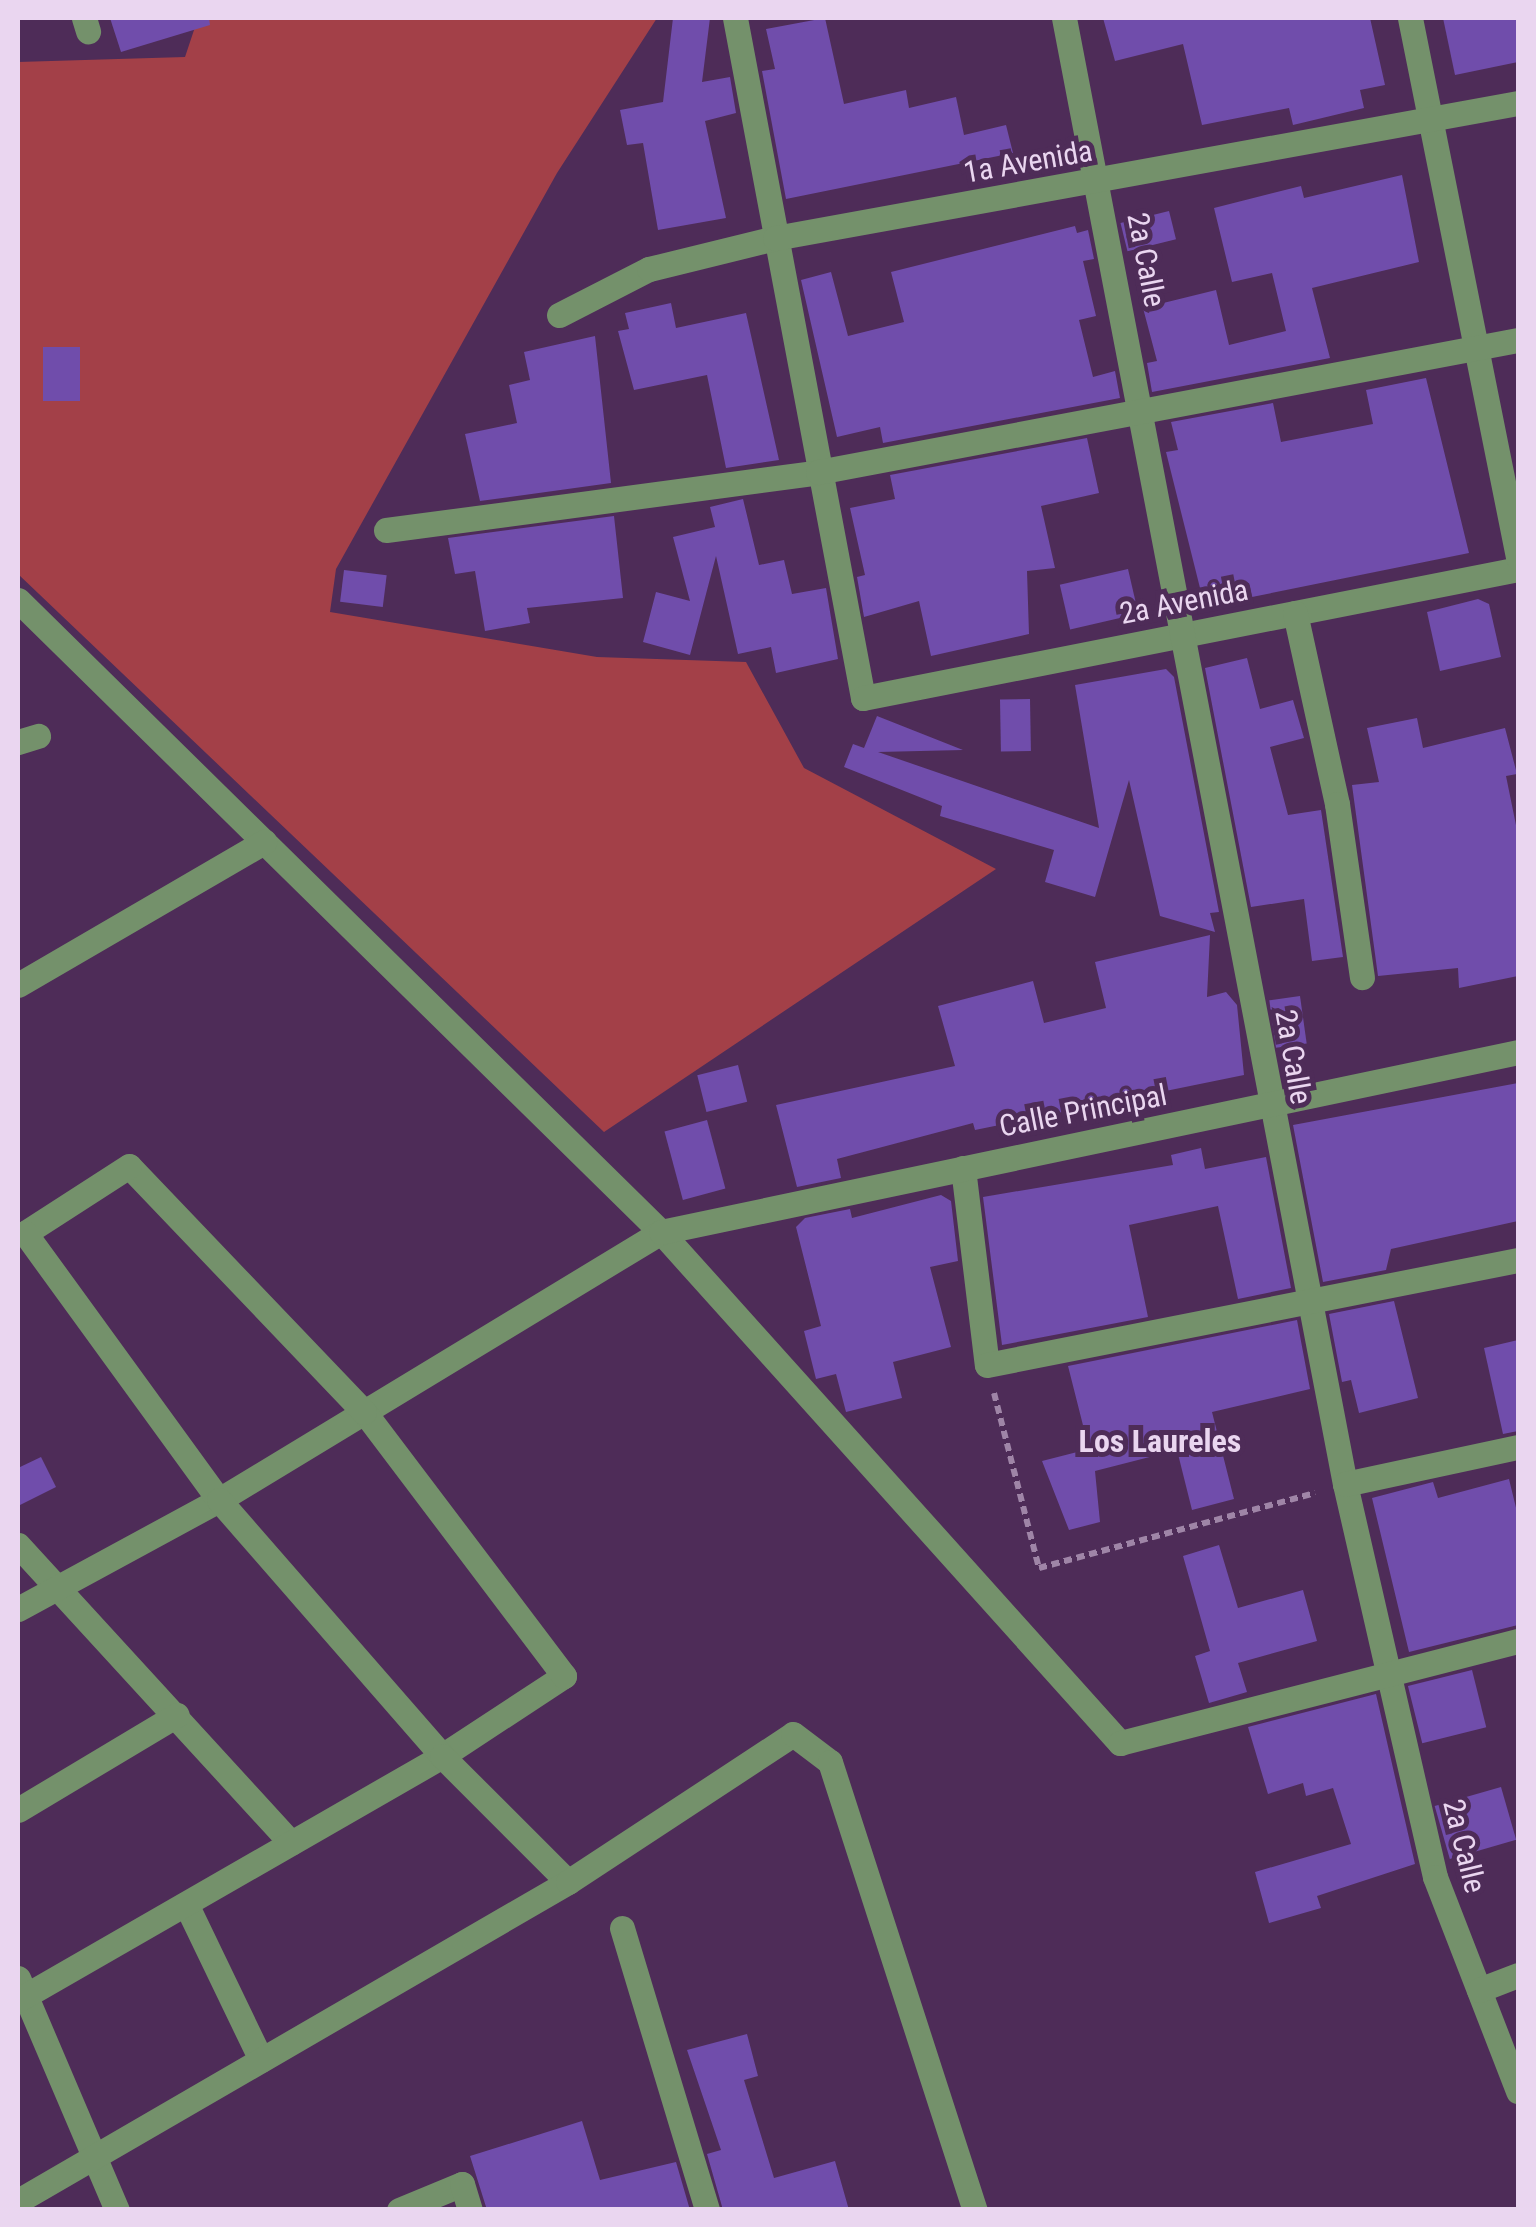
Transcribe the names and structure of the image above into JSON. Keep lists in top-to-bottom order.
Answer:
{
  "streets": {
    "street": [
      "1a Avenida",
      "2a Calle",
      "2a Avenida",
      "Calle Principal"
    ]
  },
  "crossings": [
    ["1a Avenida", "2a Calle"],
    ["2a Calle", "2a Avenida"],
    ["2a Calle", "Calle Principal"]
  ],
  "districts": ["Los Laureles"]
}
